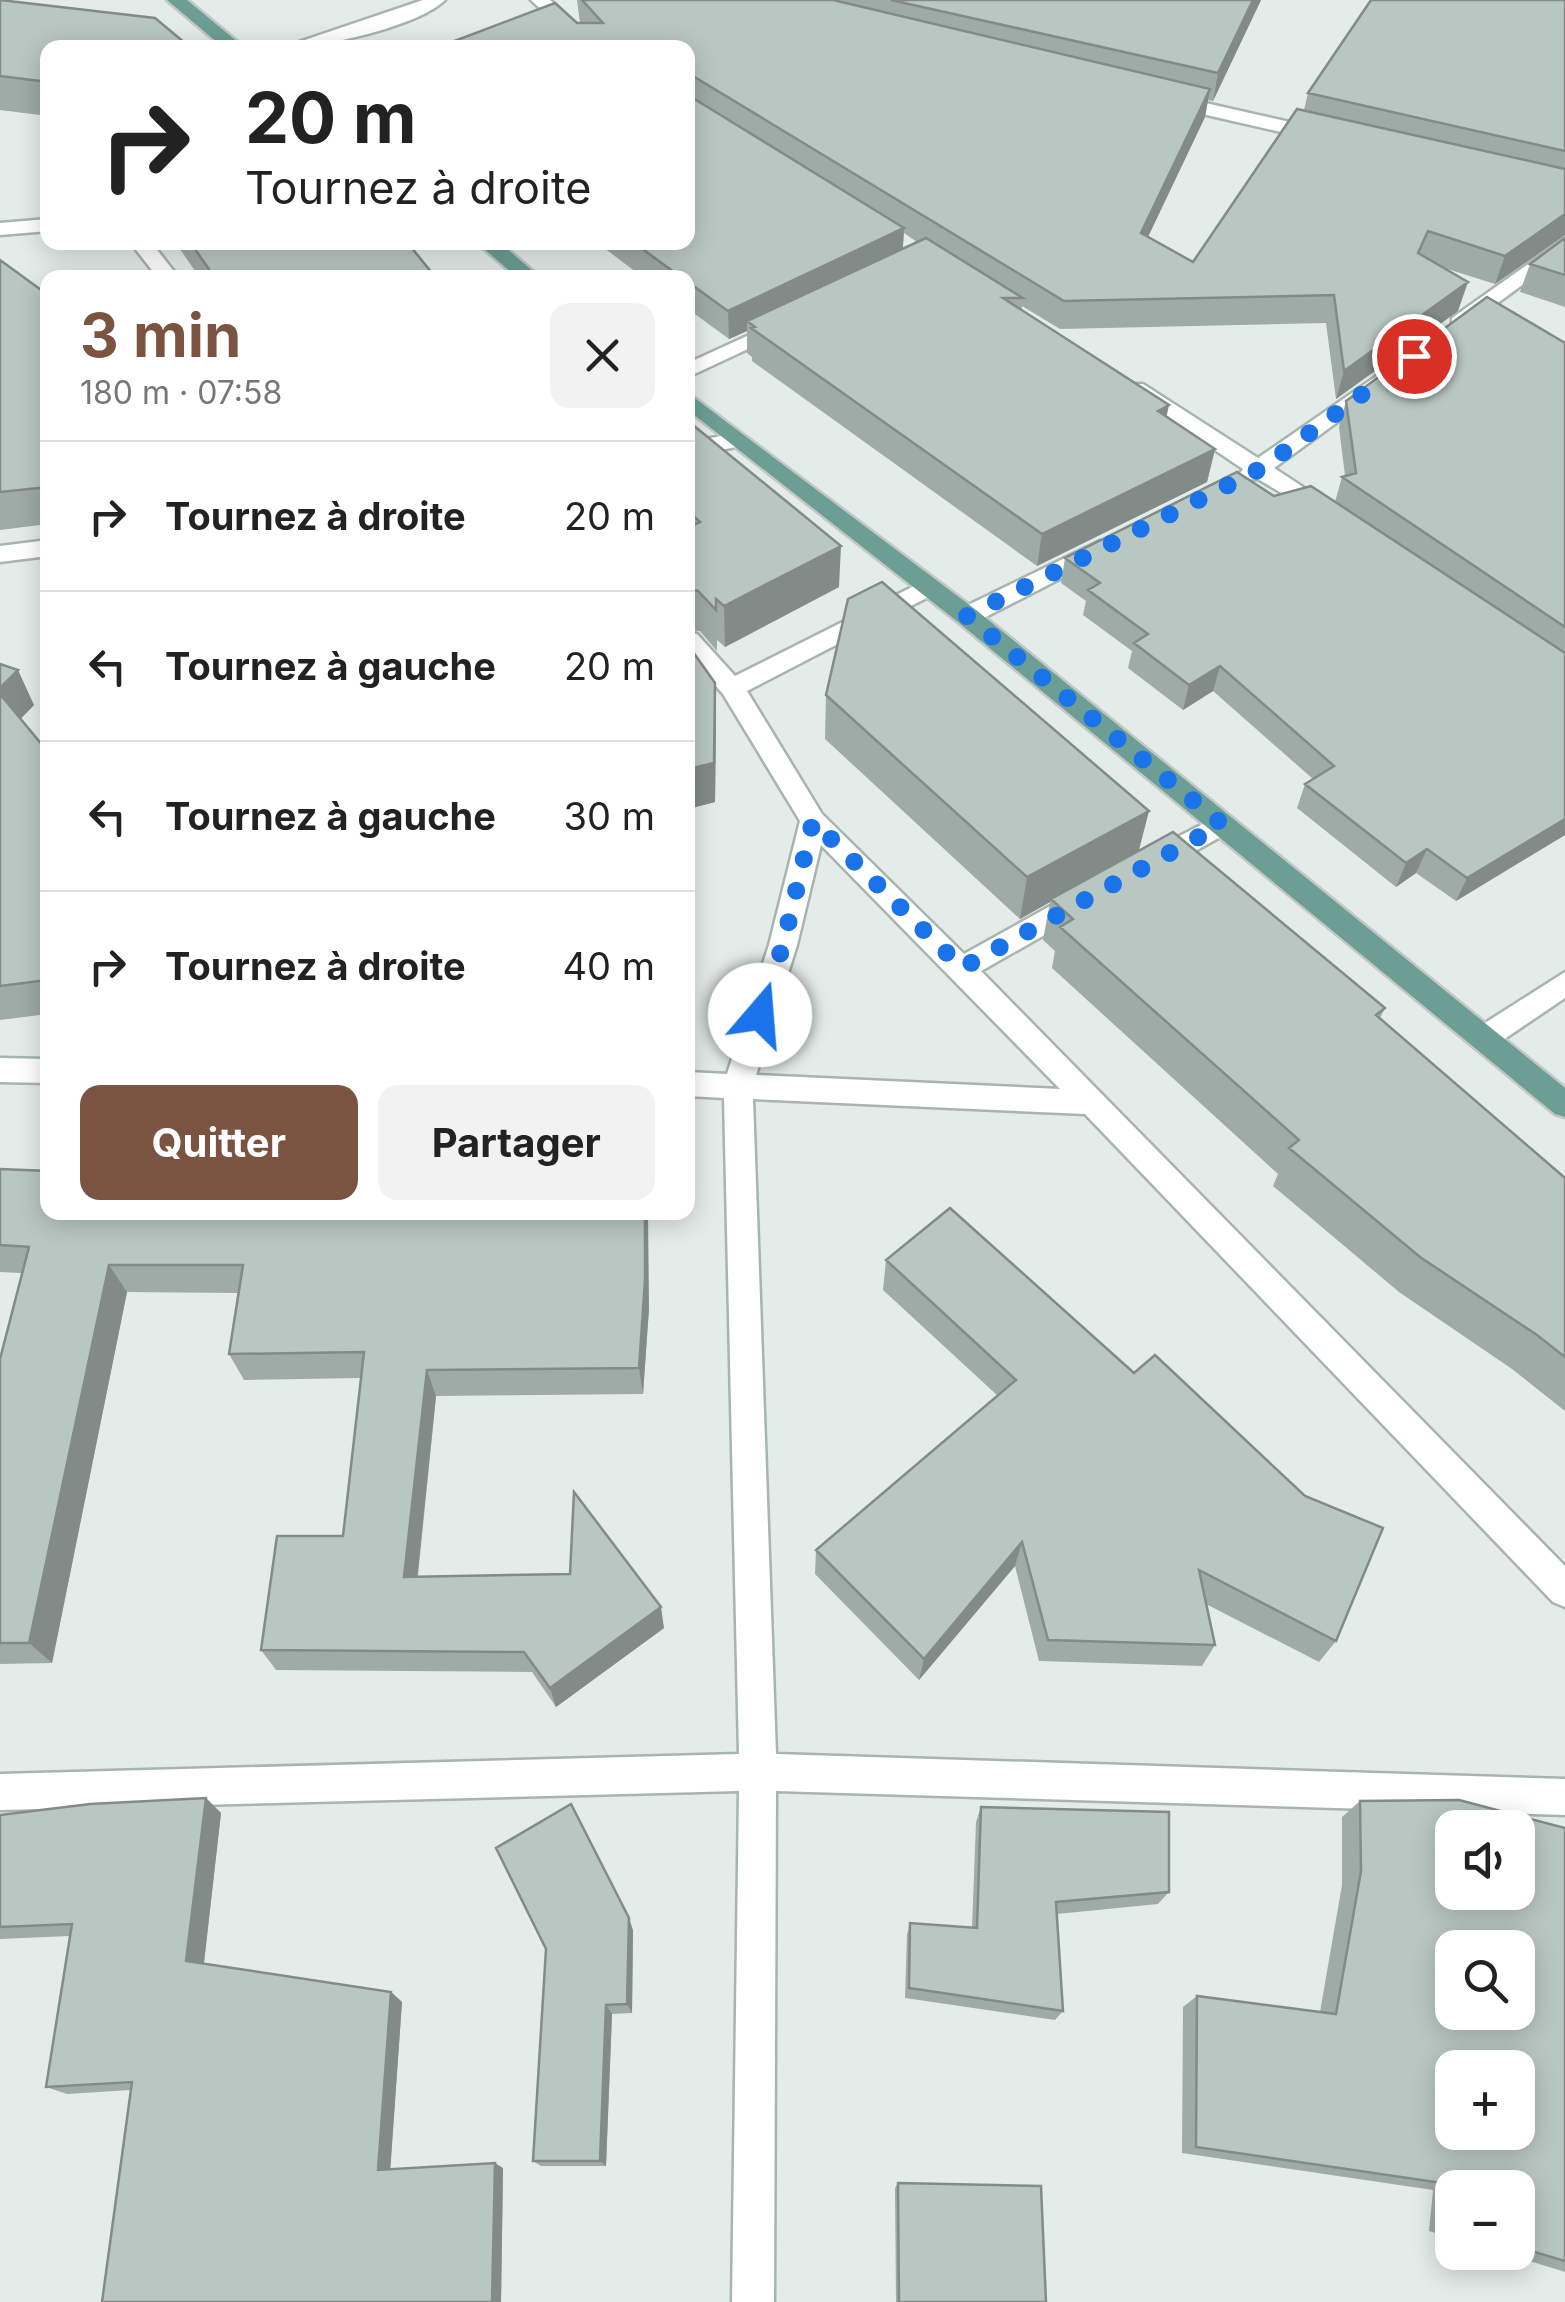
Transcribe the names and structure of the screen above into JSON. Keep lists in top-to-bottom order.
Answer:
{
  "page": {
    "turn": ["20 m", "Tournez à droite"],
    "heading": ["3 min", "180 m · 07:58"],
    "list": [
      {
        "name": "Tournez à droite",
        "value": "20 m"
      },
      {
        "name": "Tournez à gauche",
        "value": "20 m"
      },
      {
        "name": "Tournez à gauche",
        "value": "30 m"
      },
      {
        "name": "Tournez à droite",
        "value": "40 m"
      }
    ],
    "buttons": ["Quitter", "Partager"],
    "map_buttons": ["+", "−"]
  }
}
